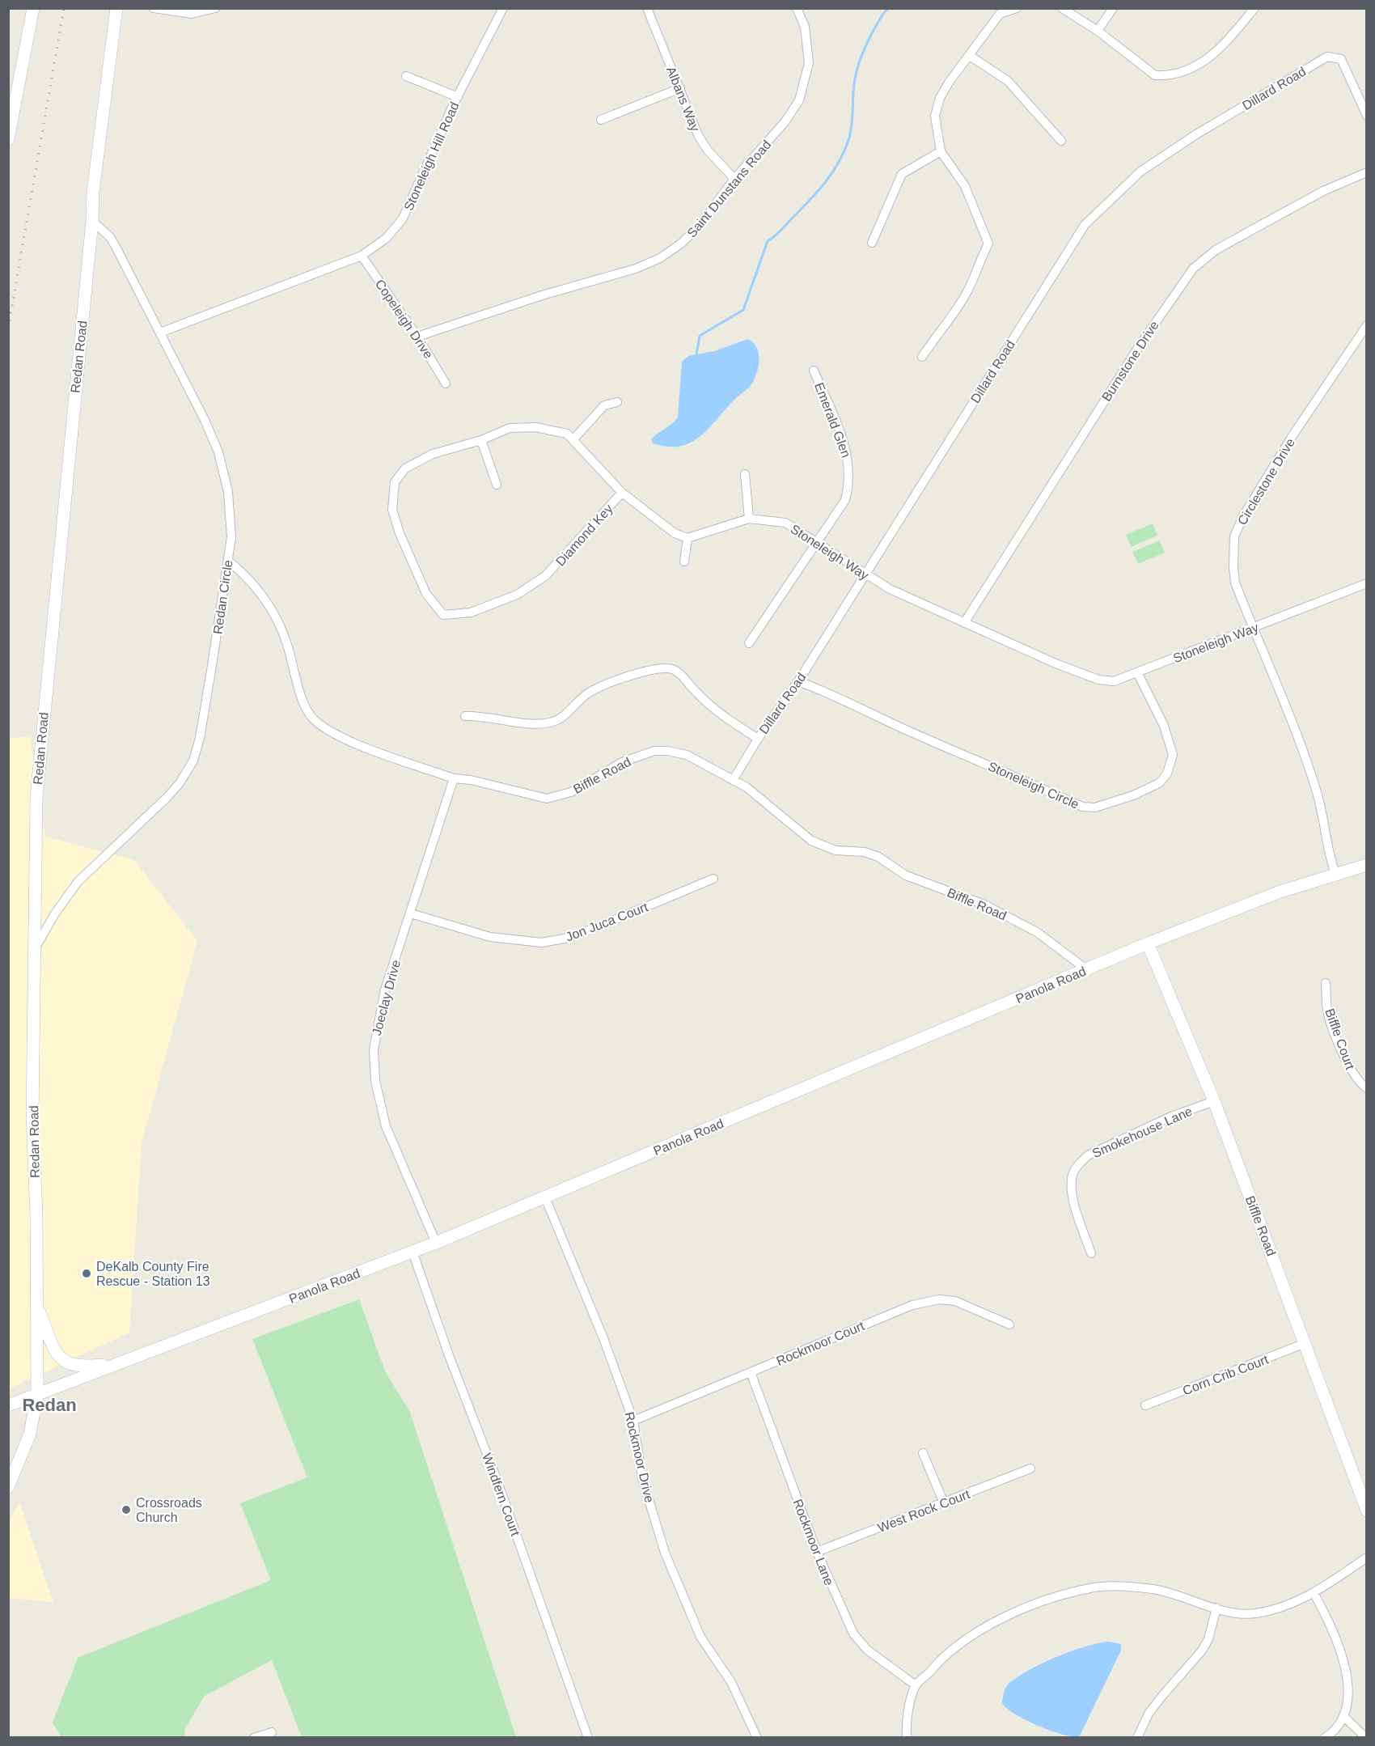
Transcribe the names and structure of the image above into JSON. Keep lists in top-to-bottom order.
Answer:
{
  "streets": {
    "main road": ["Redan Road", "Biffle Road", "Panola Road"],
    "street": [
      "Dillard Road",
      "Albans Way",
      "Stoneleigh Hill Road",
      "Saint Dunstans Road",
      "Copeleigh Drive",
      "Burnstone Drive",
      "Emerald Glen",
      "Circlestone Drive",
      "Diamond Key",
      "Stoneleigh Way",
      "Redan Circle",
      "Stoneleigh Circle",
      "Jon Juca Court",
      "Joeclay Drive",
      "Biffle Court",
      "Smokehouse Lane",
      "Rockmoor Court",
      "Corn Crib Court",
      "Rockmoor Drive",
      "Windfern Court",
      "West Rock Court",
      "Rockmoor Lane"
    ]
  },
  "crossings": [
    ["Dillard Road", "Stoneleigh Way"],
    ["Dillard Road", "Biffle Road"],
    ["Dillard Road", "Stoneleigh Circle"],
    ["Albans Way", "Saint Dunstans Road"],
    ["Stoneleigh Hill Road", "Copeleigh Drive"],
    ["Stoneleigh Hill Road", "Redan Circle"],
    ["Saint Dunstans Road", "Copeleigh Drive"],
    ["Redan Road", "Redan Circle"],
    ["Redan Road", "Panola Road"],
    ["Burnstone Drive", "Stoneleigh Way"],
    ["Emerald Glen", "Stoneleigh Way"],
    ["Circlestone Drive", "Stoneleigh Way"],
    ["Circlestone Drive", "Panola Road"],
    ["Stoneleigh Way", "Stoneleigh Circle"],
    ["Redan Circle", "Biffle Road"],
    ["Biffle Road", "Panola Road"],
    ["Biffle Road", "Joeclay Drive"],
    ["Biffle Road", "Smokehouse Lane"],
    ["Biffle Road", "Corn Crib Court"],
    ["Jon Juca Court", "Joeclay Drive"],
    ["Panola Road", "Joeclay Drive"],
    ["Panola Road", "Rockmoor Drive"],
    ["Panola Road", "Windfern Court"],
    ["Rockmoor Court", "Rockmoor Drive"],
    ["Rockmoor Court", "Rockmoor Lane"],
    ["West Rock Court", "Rockmoor Lane"]
  ],
  "districts": ["Redan"],
  "places": ["DeKalb County Fire Rescue - Station 13", "Crossroads Church"]
}
